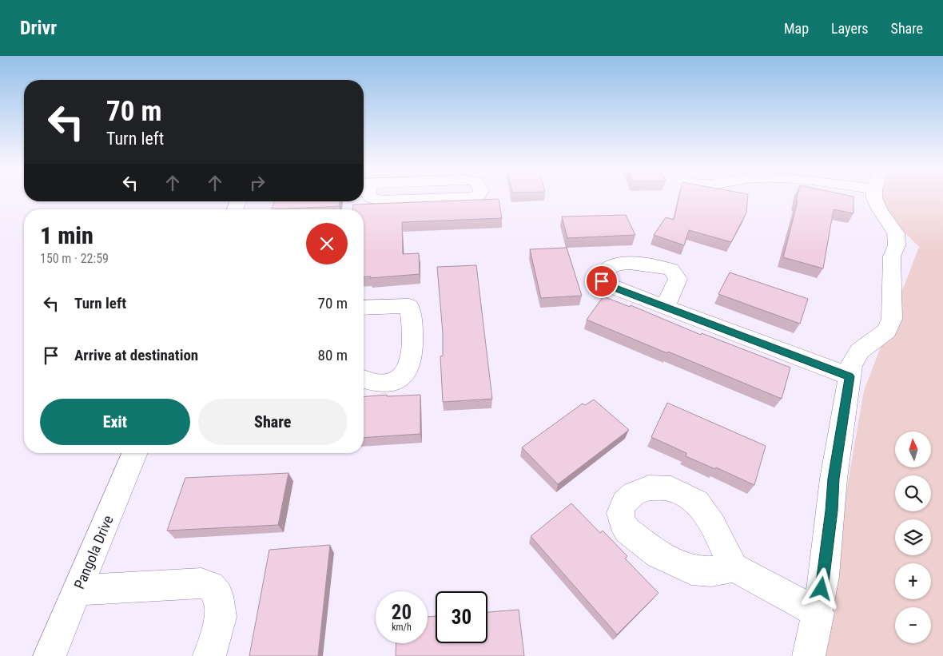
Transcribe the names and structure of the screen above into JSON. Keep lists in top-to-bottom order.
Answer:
{
  "streets": {
    "street": ["Pangola Drive"]
  },
  "north": "top",
  "page": {
    "header": "Drivr",
    "nav": ["Map", "Layers", "Share"],
    "turn": ["70 m", "Turn left"],
    "heading": ["1 min", "150 m · 22:59"],
    "list": [
      {
        "name": "Turn left",
        "value": "70 m"
      },
      {
        "name": "Arrive at destination",
        "value": "80 m"
      }
    ],
    "buttons": ["Exit", "Share"],
    "map_buttons": ["+", "−"],
    "speed": "20 km/h",
    "limit": "30"
  }
}
